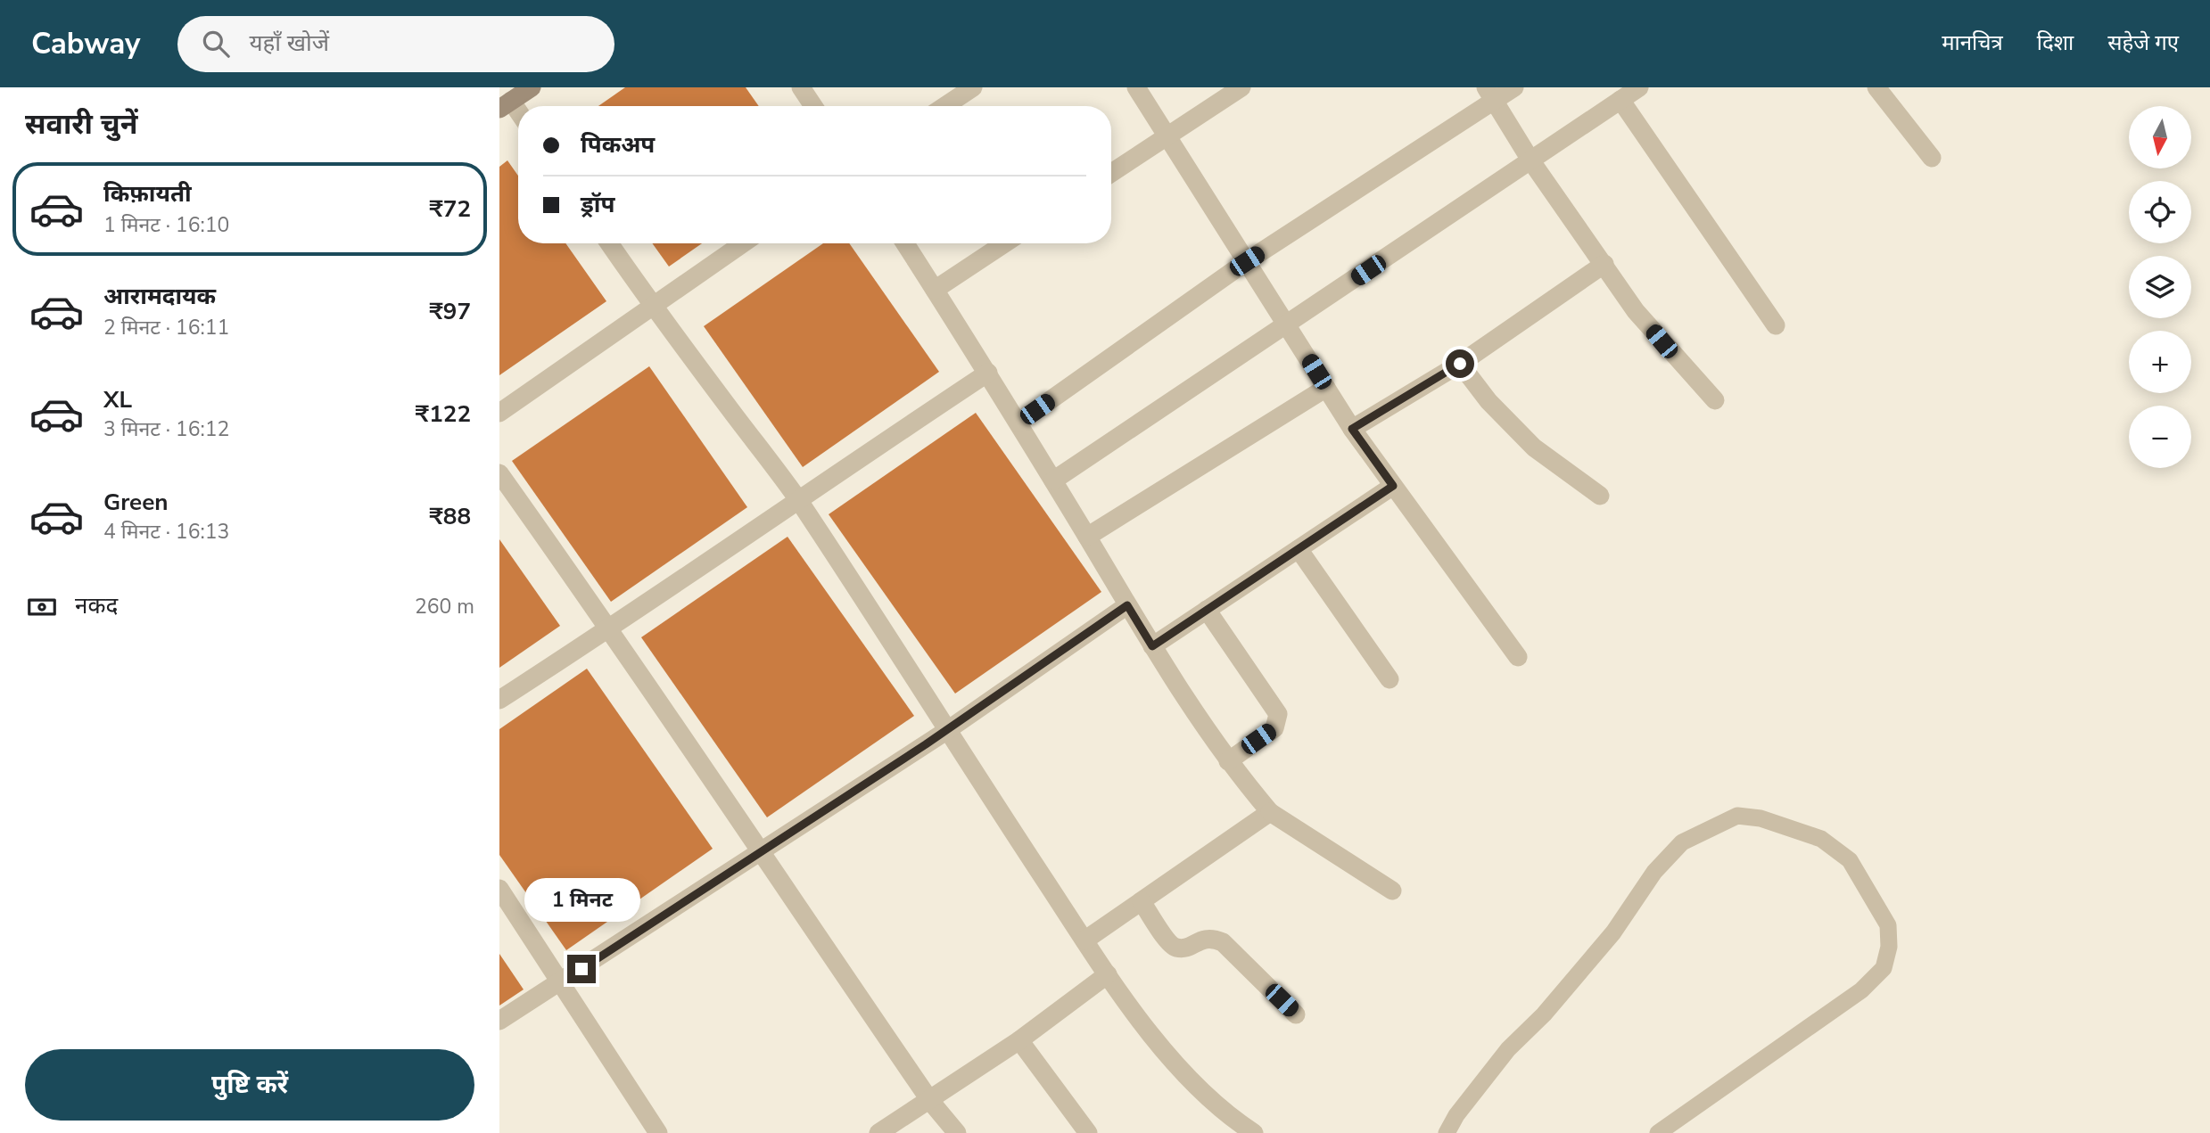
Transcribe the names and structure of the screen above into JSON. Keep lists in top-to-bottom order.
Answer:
{
  "north": "bottom",
  "page": {
    "header": "Cabway",
    "search": "यहाँ खोजें",
    "nav": ["मानचित्र", "दिशा", "सहेजे गए"],
    "heading": "सवारी चुनें",
    "map_buttons": ["+", "−"],
    "banner": ["पिकअप", "ड्रॉप"],
    "list": [
      {
        "name": "किफ़ायती",
        "note": "1 मिनट · 16:10",
        "value": "₹72"
      },
      {
        "name": "आरामदायक",
        "note": "2 मिनट · 16:11",
        "value": "₹97"
      },
      {
        "name": "XL",
        "note": "3 मिनट · 16:12",
        "value": "₹122"
      },
      {
        "name": "Green",
        "note": "4 मिनट · 16:13",
        "value": "₹88"
      }
    ],
    "pay": ["नकद", "260 m"],
    "bubble": "1 मिनट",
    "buttons": "पुष्टि करें"
  }
}
